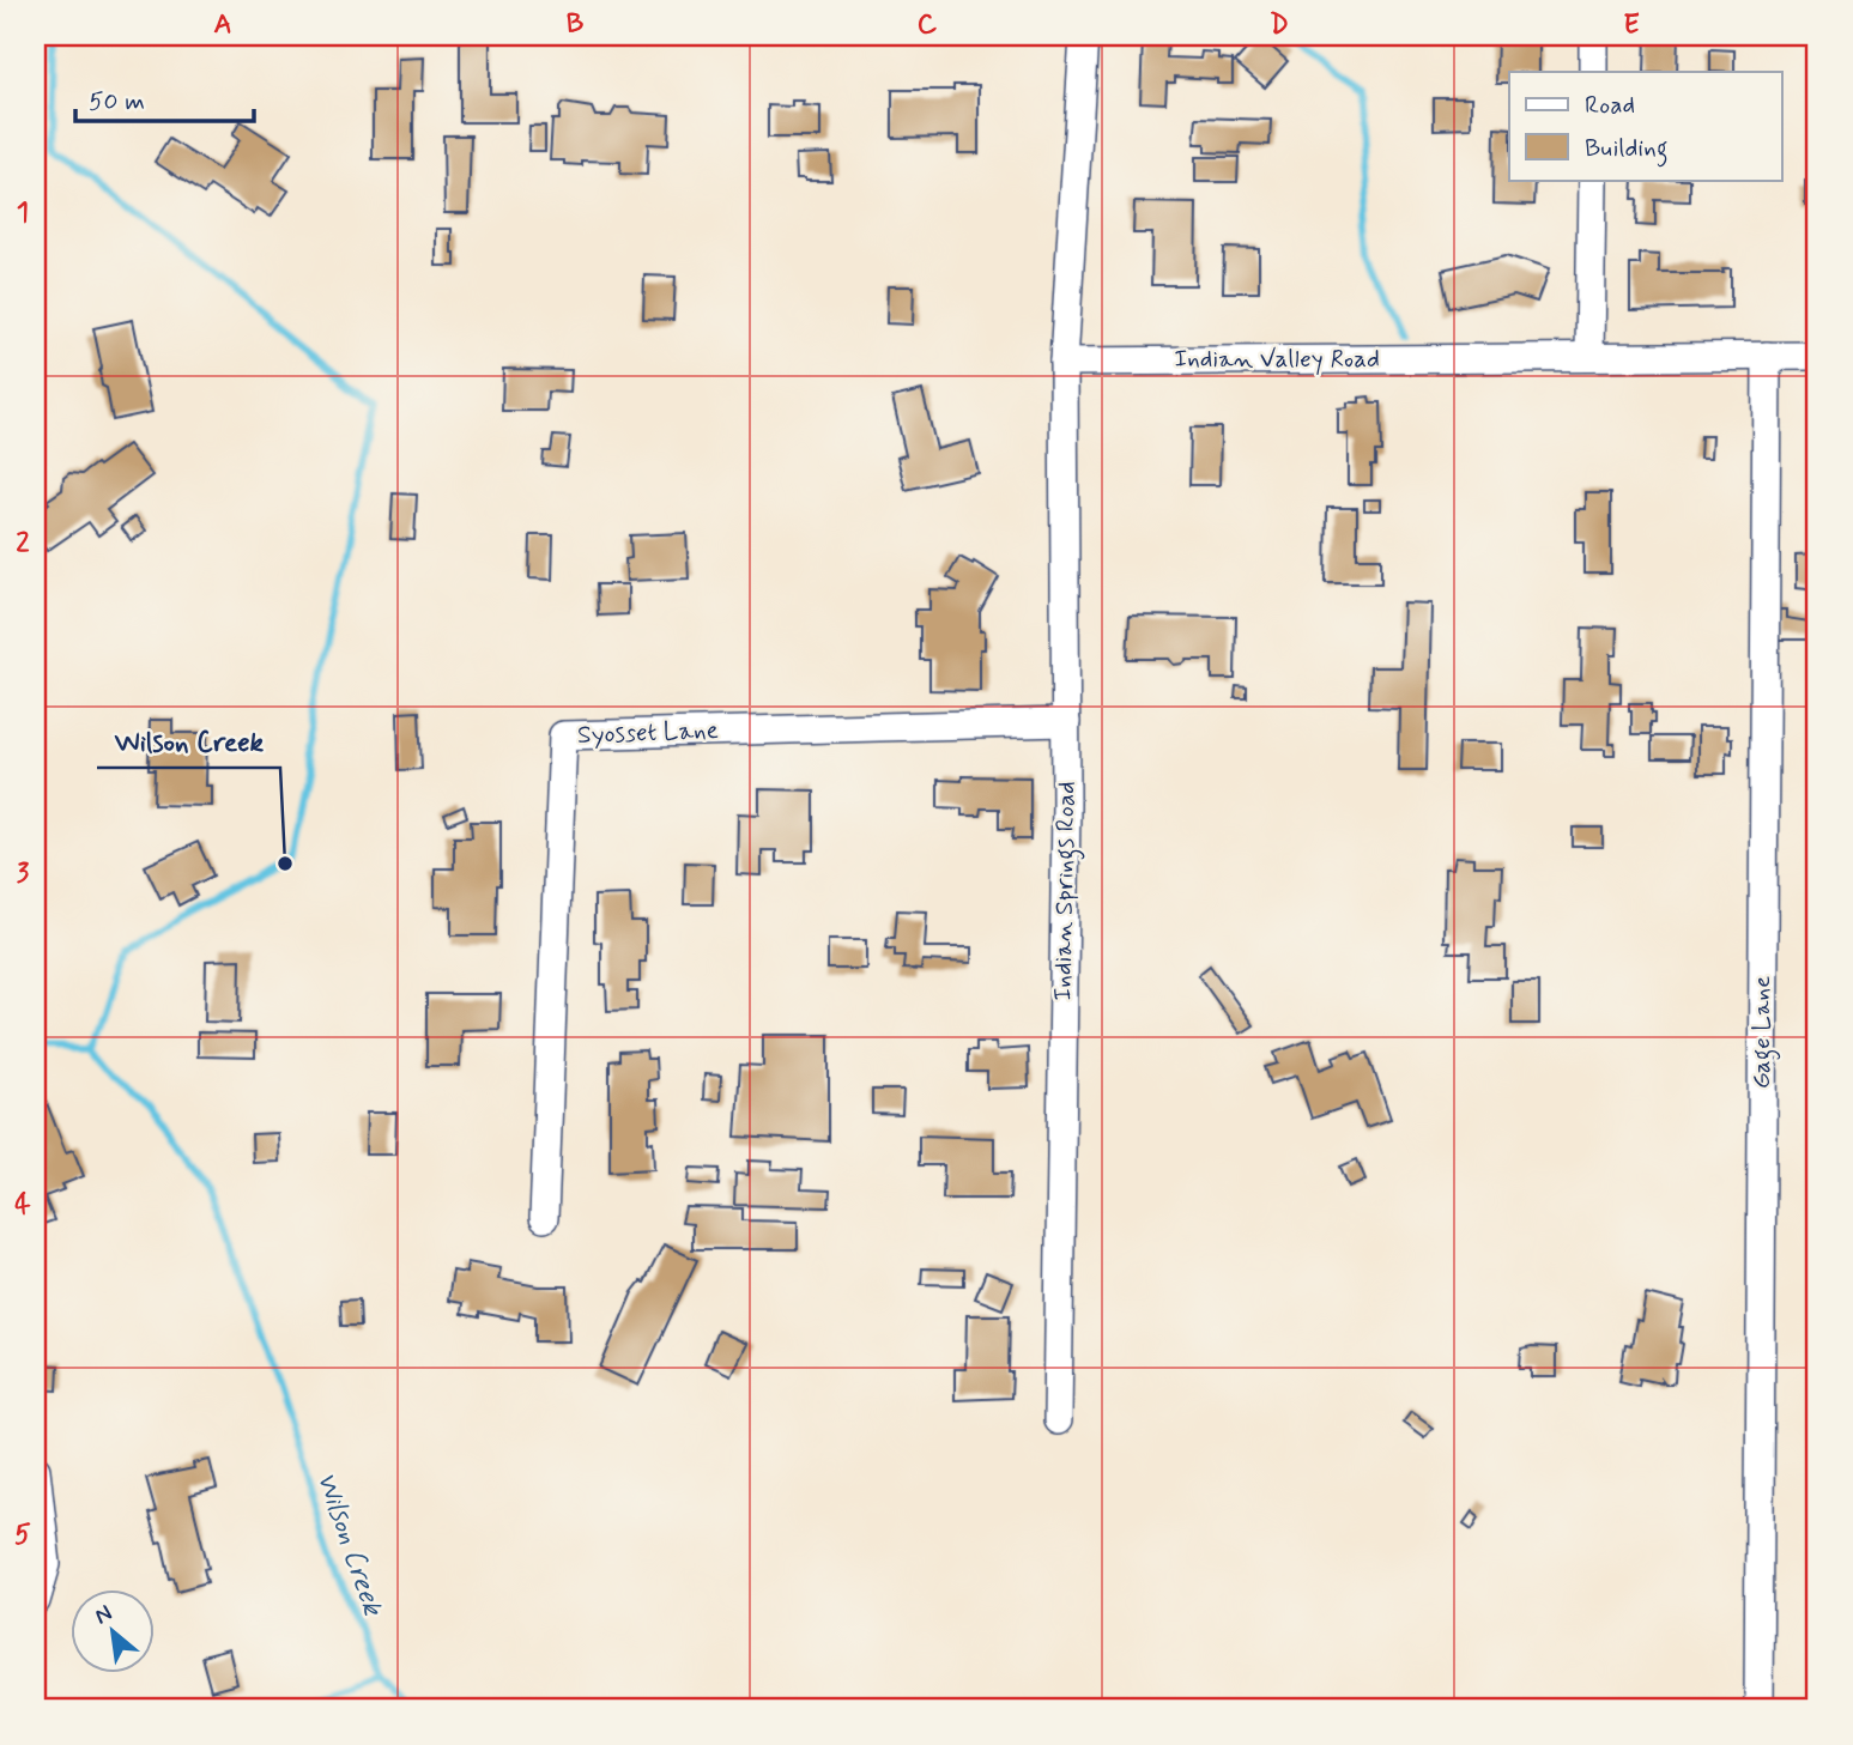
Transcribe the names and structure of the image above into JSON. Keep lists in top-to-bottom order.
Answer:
{
  "streets": {
    "street": [
      "Indian Valley Road",
      "Syosset Lane",
      "Indian Springs Road",
      "Gage Lane"
    ]
  },
  "crossings": [
    ["Indian Valley Road", "Indian Springs Road"],
    ["Indian Valley Road", "Gage Lane"],
    ["Syosset Lane", "Indian Springs Road"]
  ],
  "water": ["Wilson Creek"],
  "places": ["Wilson Creek"],
  "legend": ["Road", "Building"],
  "scale_bar": "50 m",
  "north": "top left",
  "grid": {
    "columns": [
      "A",
      "B",
      "C",
      "D",
      "E"
    ],
    "rows": [
      "1",
      "2",
      "3",
      "4",
      "5"
    ]
  }
}
